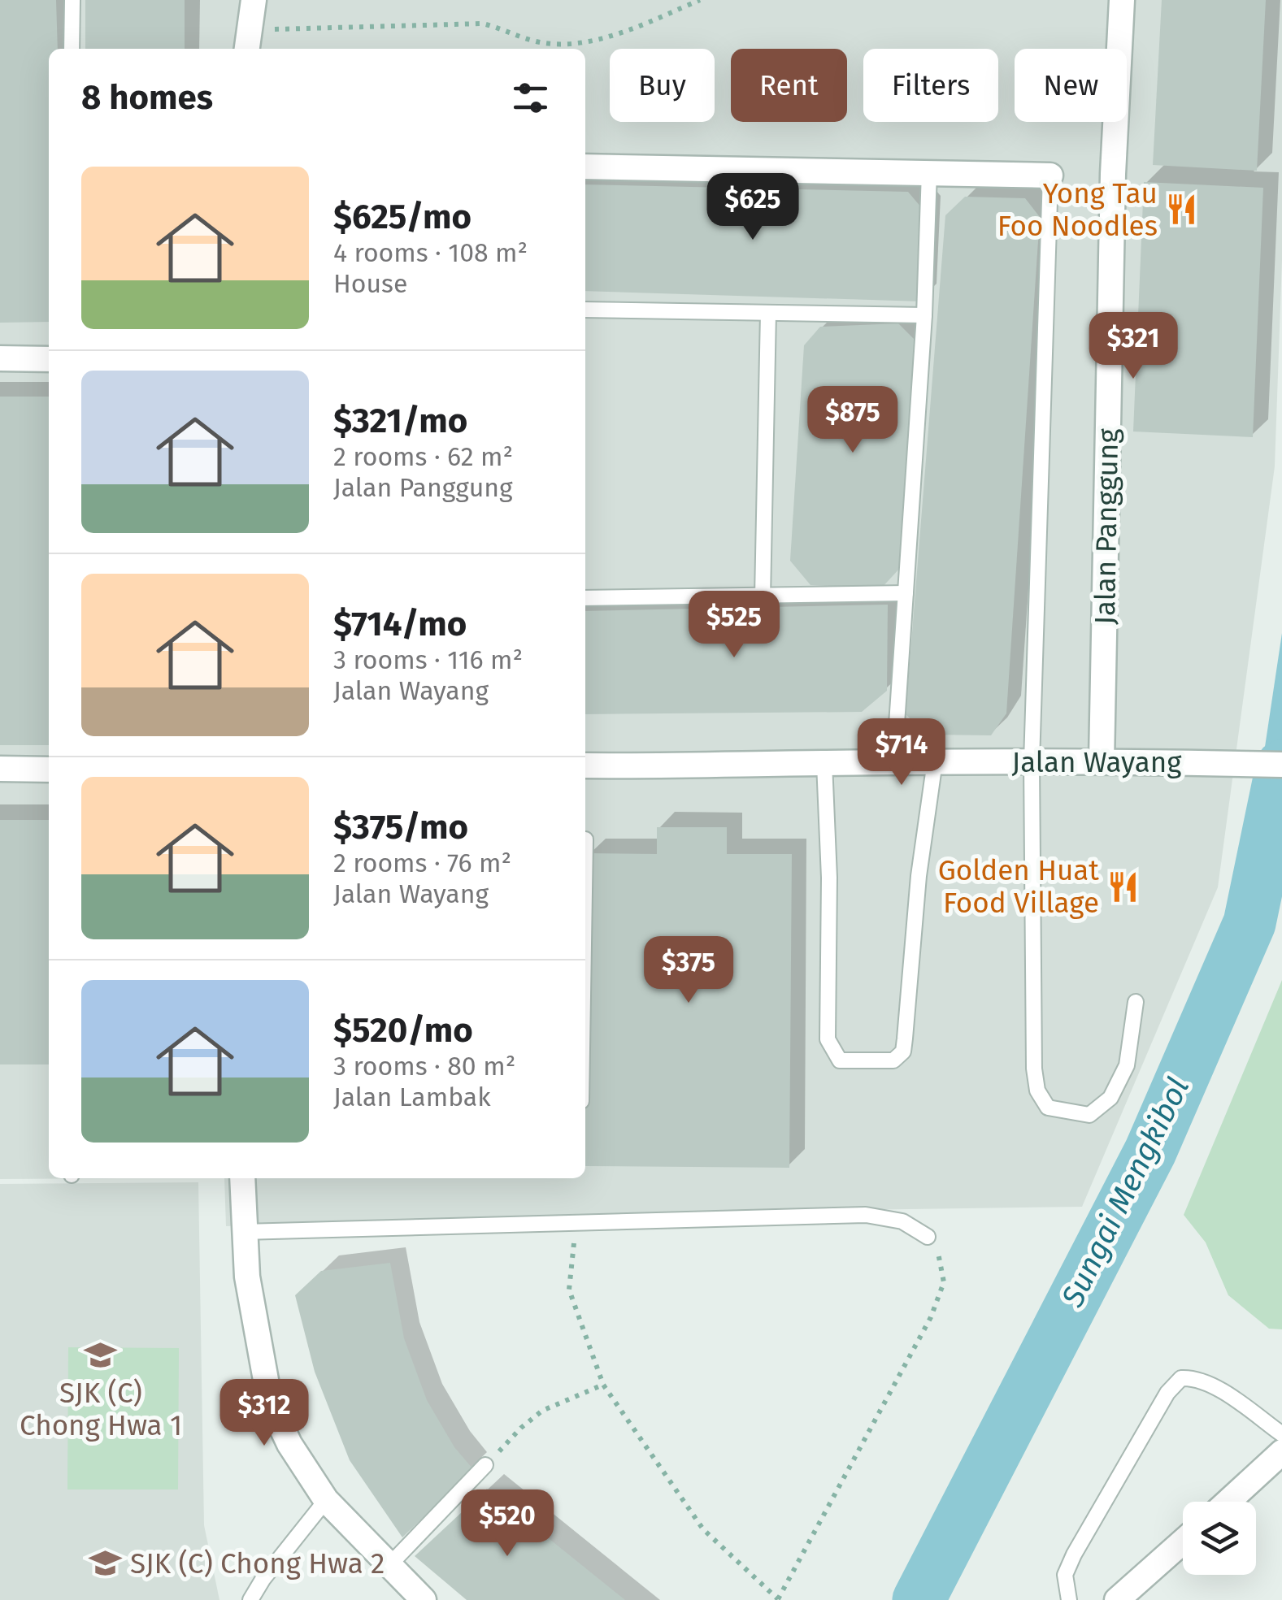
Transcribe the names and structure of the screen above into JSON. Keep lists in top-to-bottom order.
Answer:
{
  "streets": {
    "street": ["Jalan Panggung", "Jalan Wayang"]
  },
  "crossings": [
    ["Jalan Panggung", "Jalan Wayang"]
  ],
  "water": ["Sungai Mengkibol"],
  "places": {
    "restaurant": ["Yong Tau Foo Noodles", "Golden Huat Food Village"],
    "school or university": ["SJK (C) Chong Hwa 1", "SJK (C) Chong Hwa 2"]
  },
  "page": {
    "chip": [
      "Buy",
      "Rent",
      "Filters",
      "New"
    ],
    "heading": "8 homes",
    "list": [
      {
        "name": "$625/mo",
        "note": "4 rooms · 108 m² · House"
      },
      {
        "name": "$321/mo",
        "note": "2 rooms · 62 m² · Jalan Panggung"
      },
      {
        "name": "$714/mo",
        "note": "3 rooms · 116 m² · Jalan Wayang"
      },
      {
        "name": "$375/mo",
        "note": "2 rooms · 76 m² · Jalan Wayang"
      },
      {
        "name": "$520/mo",
        "note": "3 rooms · 80 m² · Jalan Lambak"
      }
    ],
    "price": [
      "$625",
      "$321",
      "$875",
      "$525",
      "$714",
      "$375",
      "$312",
      "$520"
    ]
  }
}
